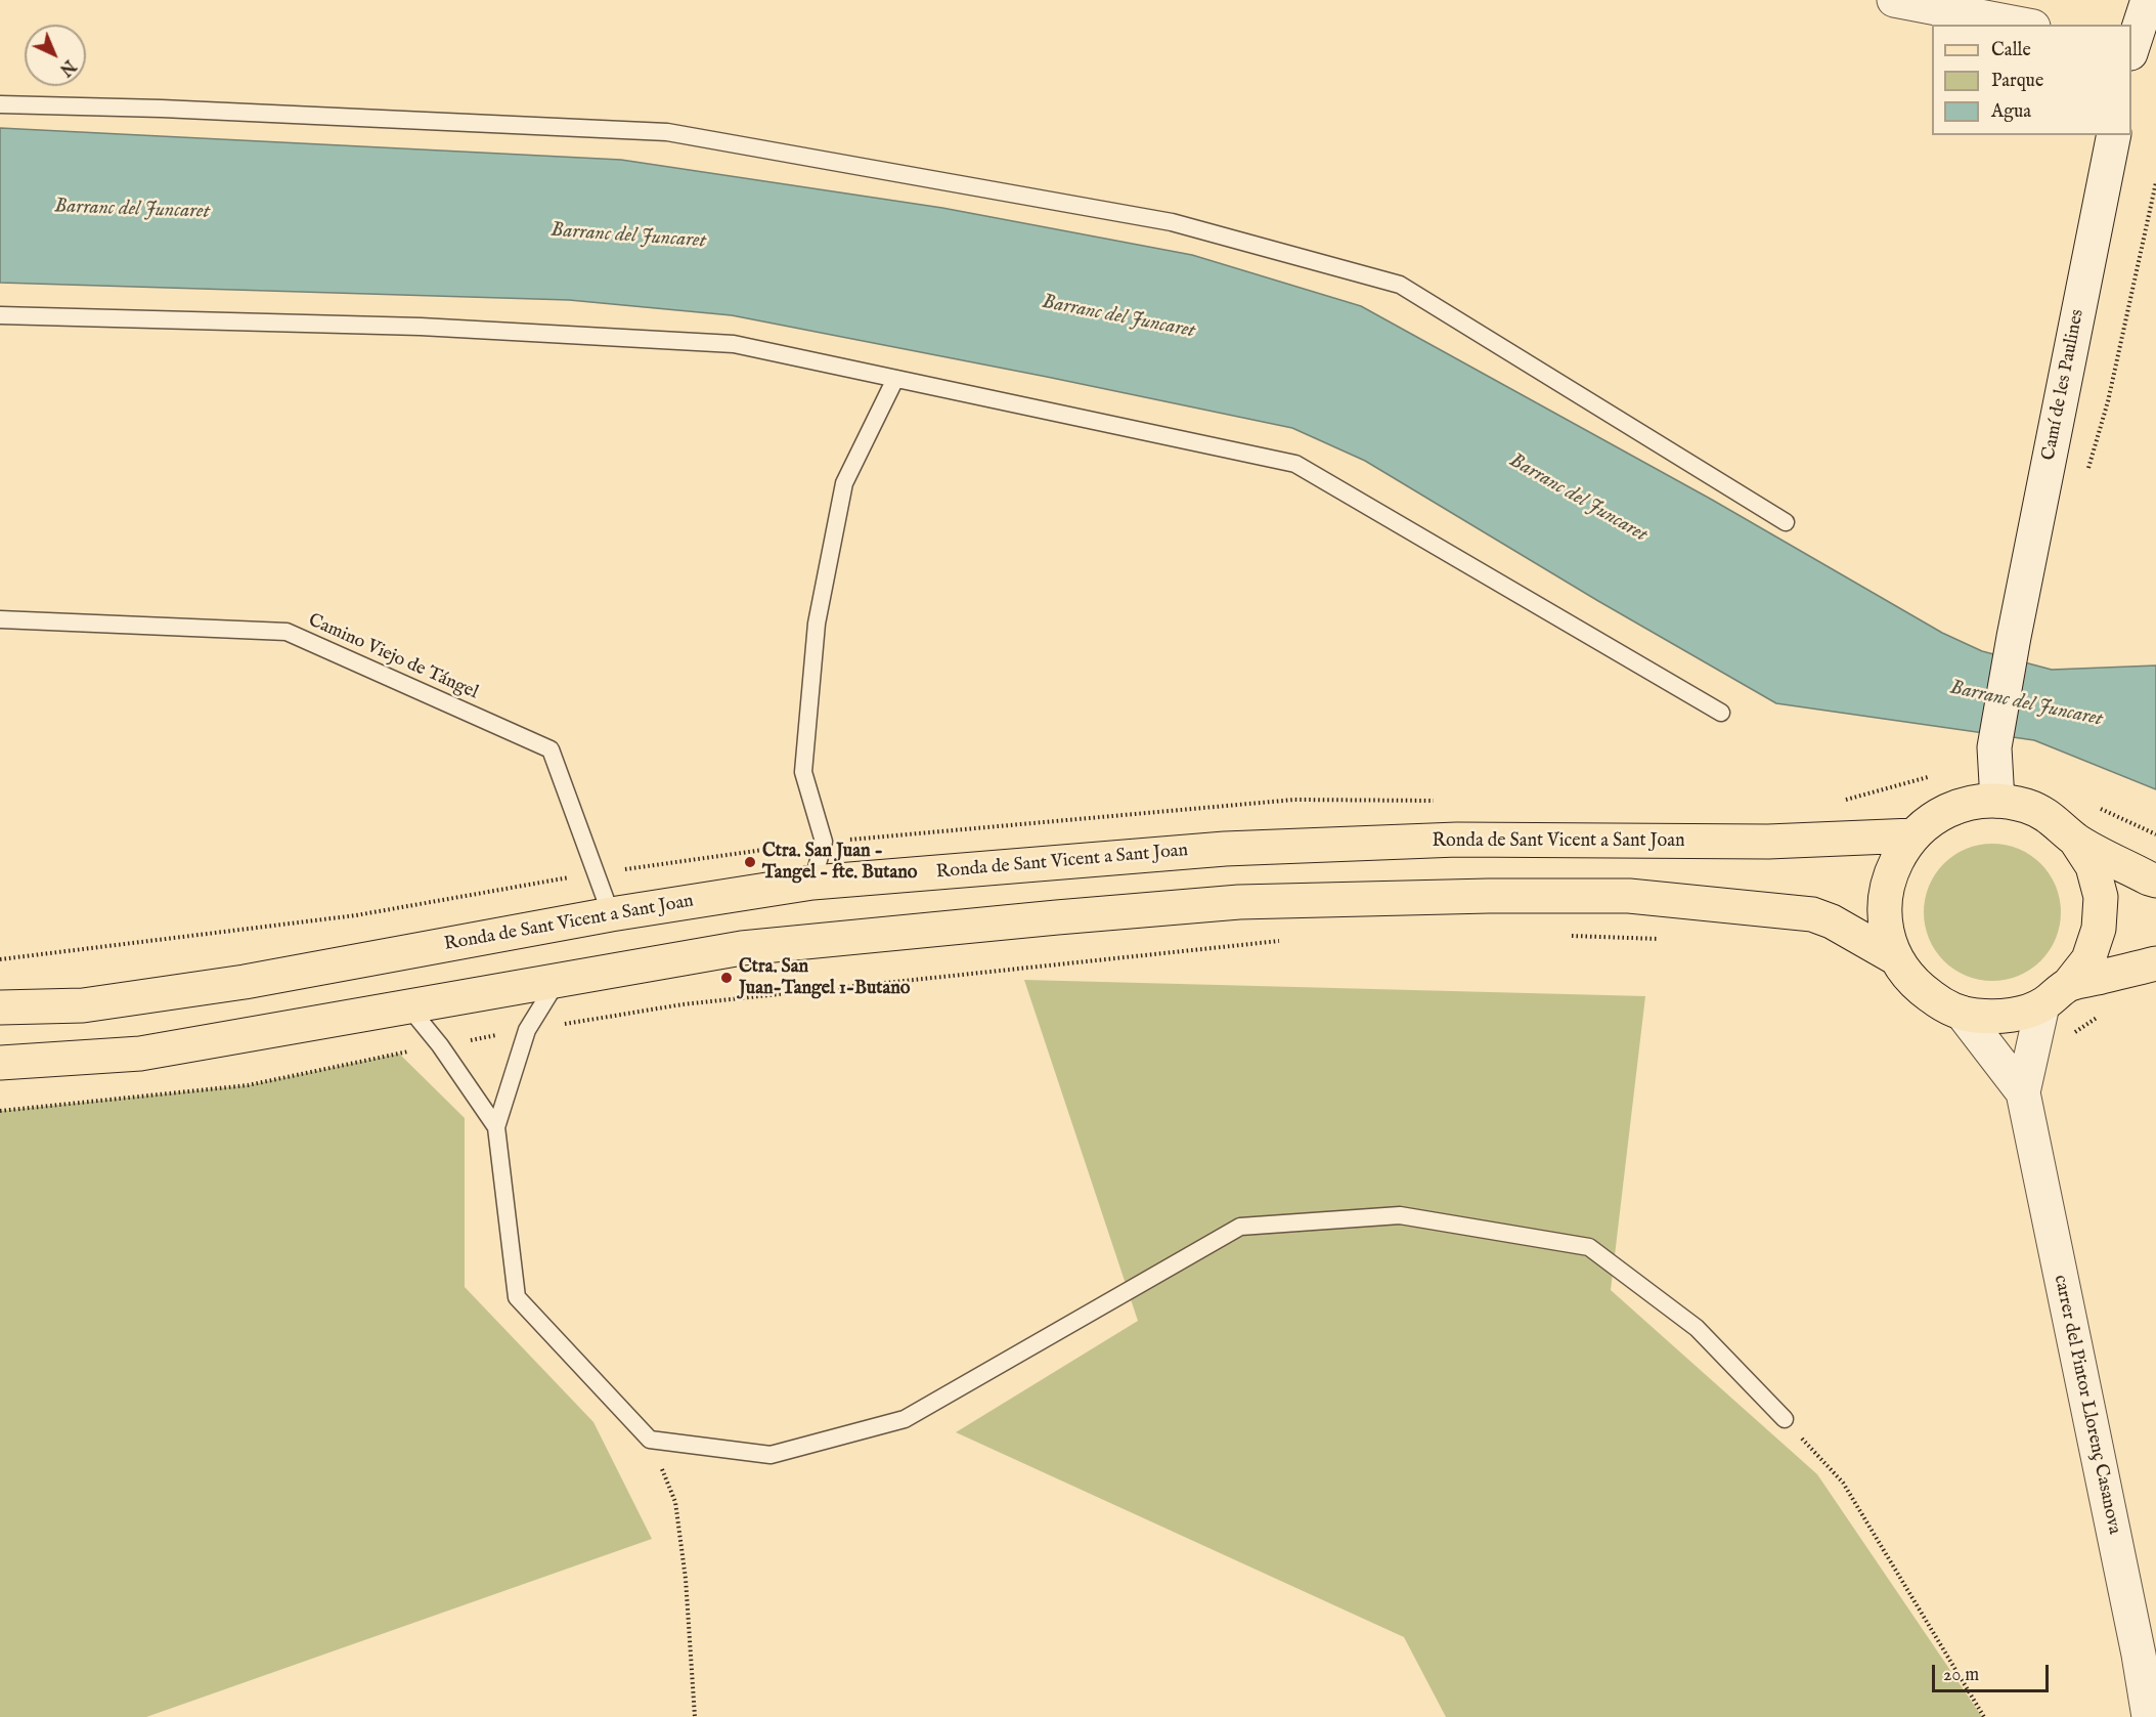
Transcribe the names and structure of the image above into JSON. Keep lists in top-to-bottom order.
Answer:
{
  "streets": {
    "main road": ["Ronda de Sant Vicent a Sant Joan"],
    "street": ["Camí de les Paulines", "carrer del Pintor Llorenç Casanova"],
    "lane": ["Camino Viejo de Tángel"]
  },
  "crossings": [
    ["Camí de les Paulines", "Ronda de Sant Vicent a Sant Joan"],
    ["Camino Viejo de Tángel", "Ronda de Sant Vicent a Sant Joan"]
  ],
  "water": ["Barranc del Juncaret"],
  "places": ["Ctra. San Juan - Tangel - fte. Butano", "Ctra. San Juan-Tangel 1-Butano"],
  "legend": ["Calle", "Parque", "Agua"],
  "scale_bar": "20 m",
  "north": "bottom right"
}
